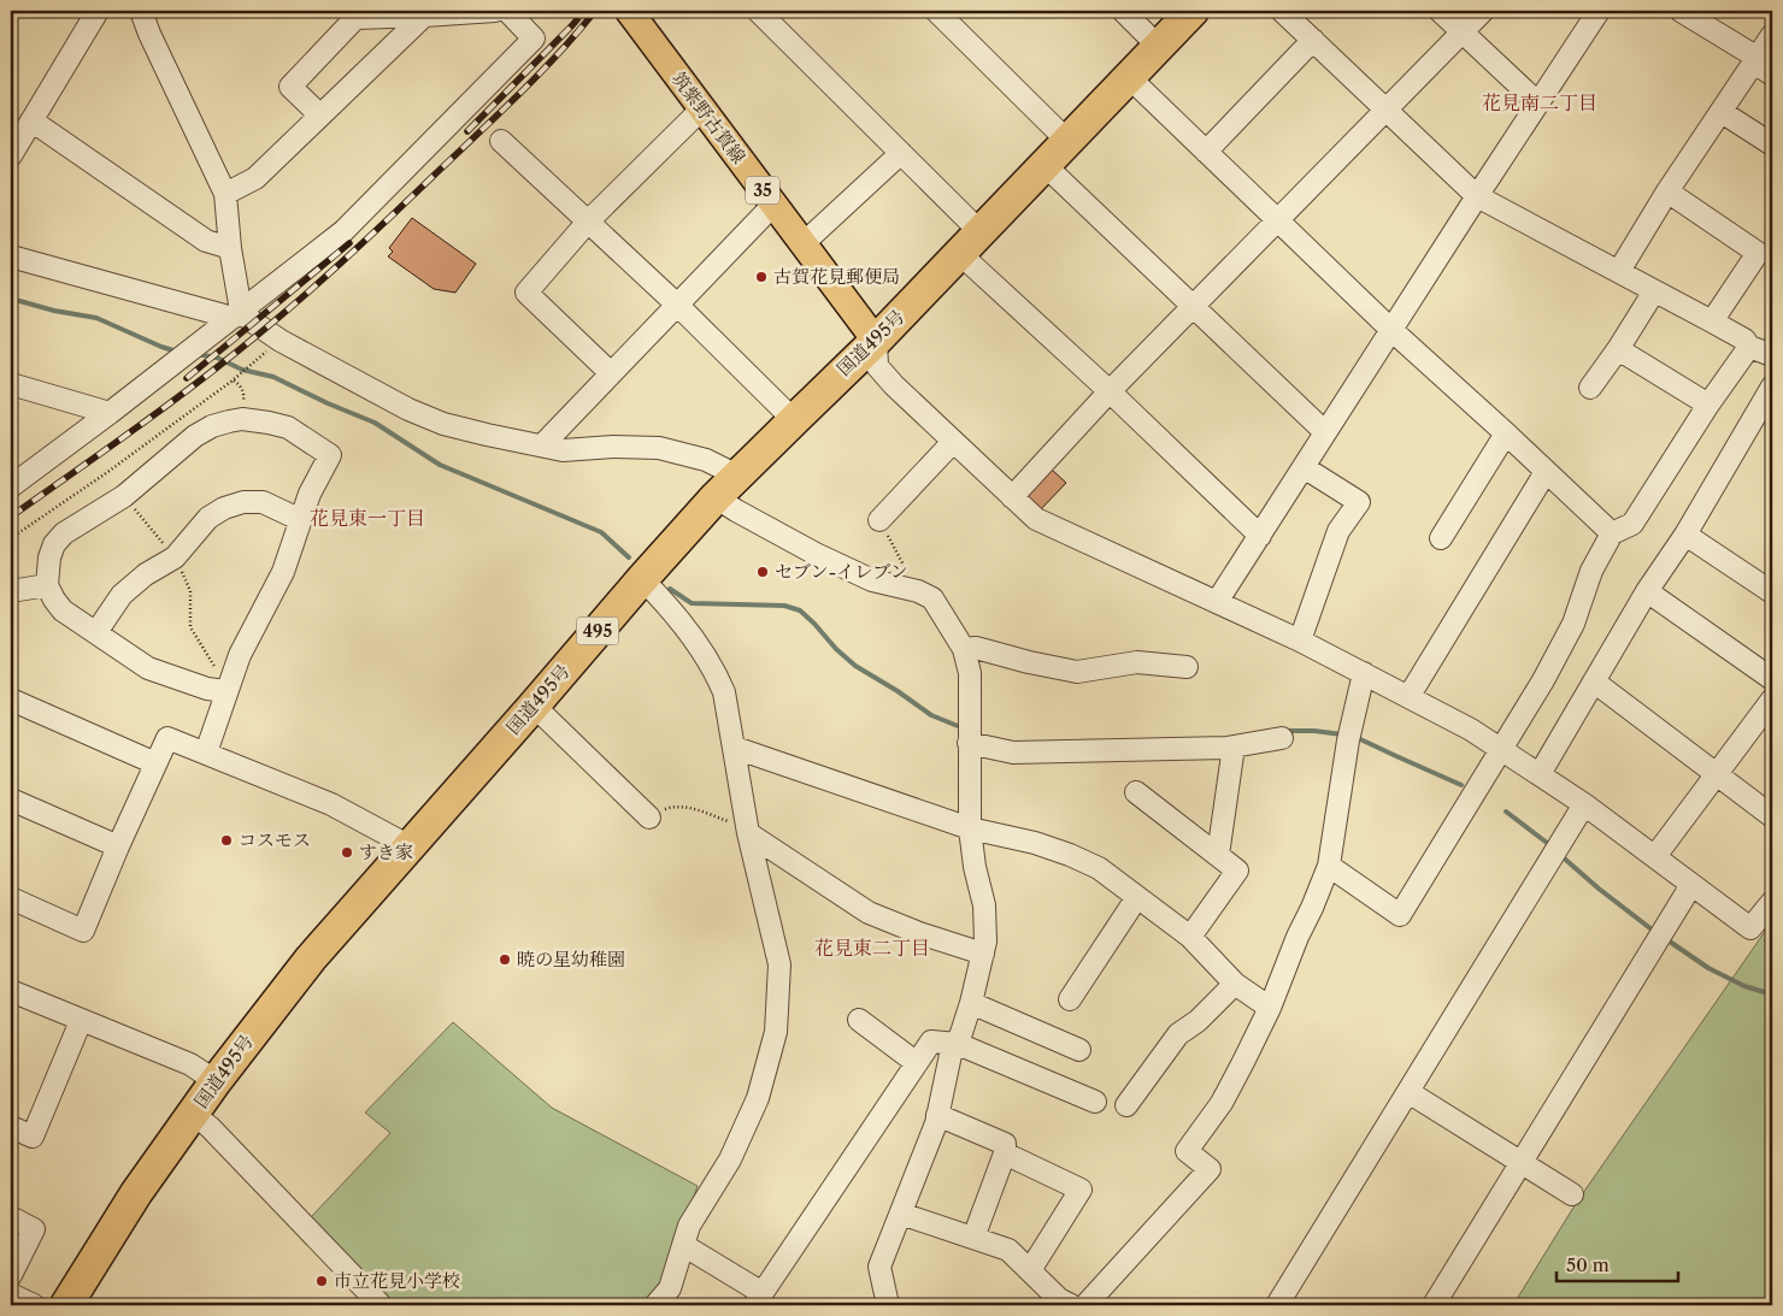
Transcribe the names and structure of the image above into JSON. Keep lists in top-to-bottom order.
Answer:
{
  "streets": {
    "highway": ["国道495号", "495"],
    "main road": ["筑紫野古賀線", "35"]
  },
  "crossings": [
    ["筑紫野古賀線", "国道495号"]
  ],
  "districts": ["花見南二丁目", "花見東一丁目", "花見東二丁目"],
  "places": [
    "古賀花見郵便局",
    "セブン-イレブン",
    "コスモス",
    "すき家",
    "暁の星幼稚園",
    "市立花見小学校"
  ],
  "scale_bar": "50 m"
}
